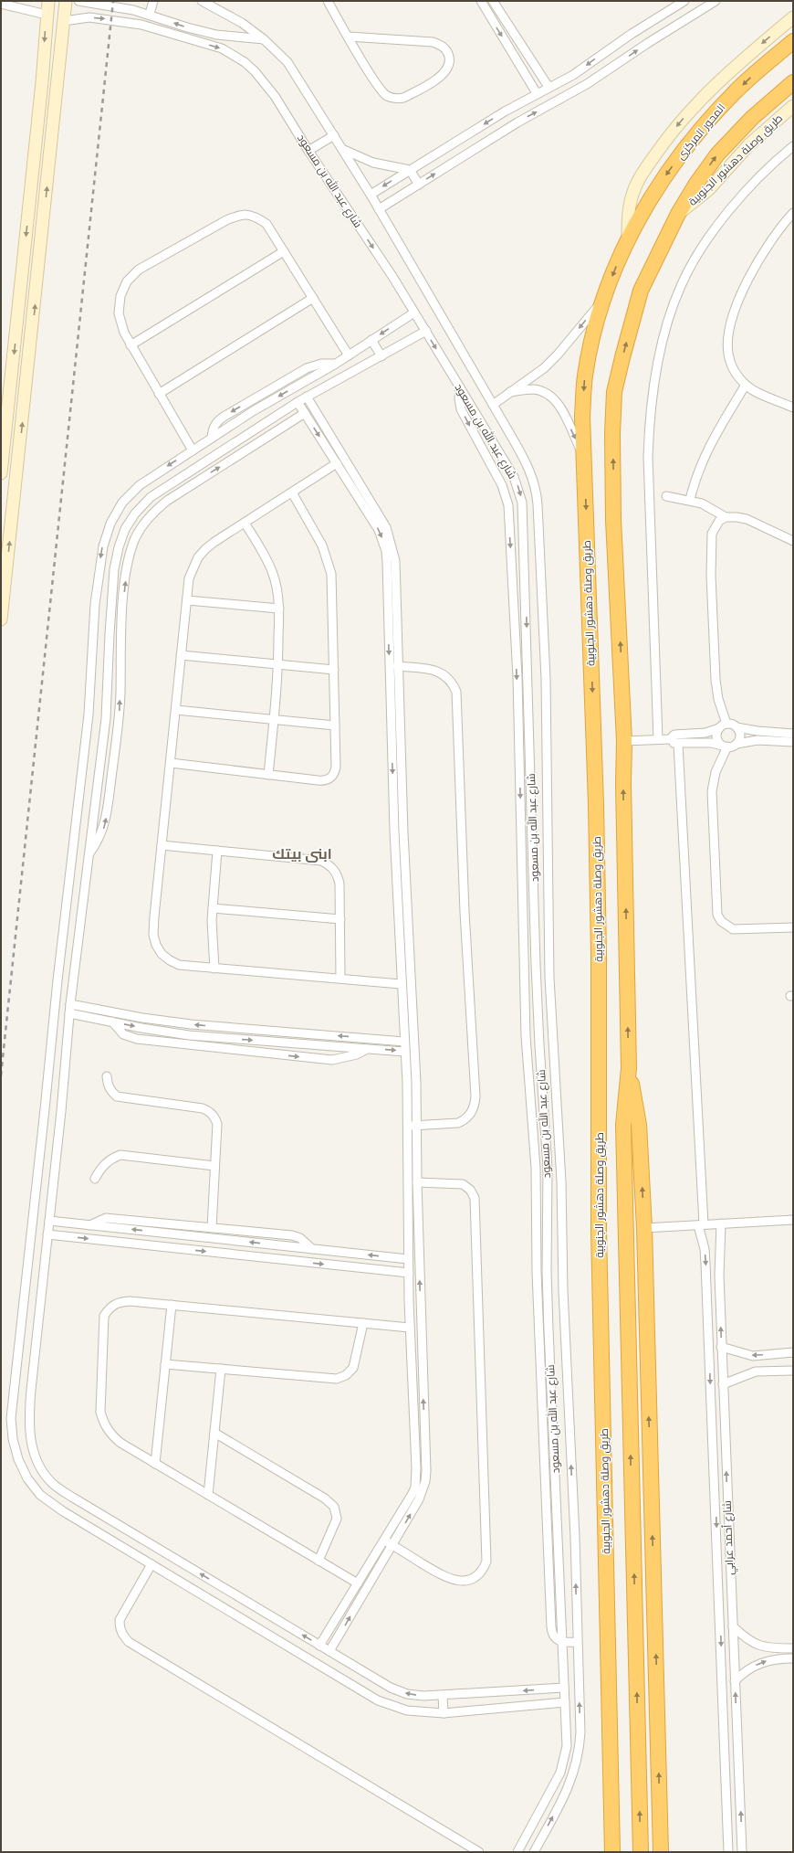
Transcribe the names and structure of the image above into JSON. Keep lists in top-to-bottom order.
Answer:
{
  "streets": {
    "highway": ["المحور المركزى", "طريق وصلة دهشور الجنوبية"],
    "street": ["شارع عبد الله بن مسعود", "شارع أحمد عرابي"]
  },
  "crossings": [
    ["المحور المركزى", "طريق وصلة دهشور الجنوبية"]
  ],
  "districts": ["ابنى بيتك"]
}
